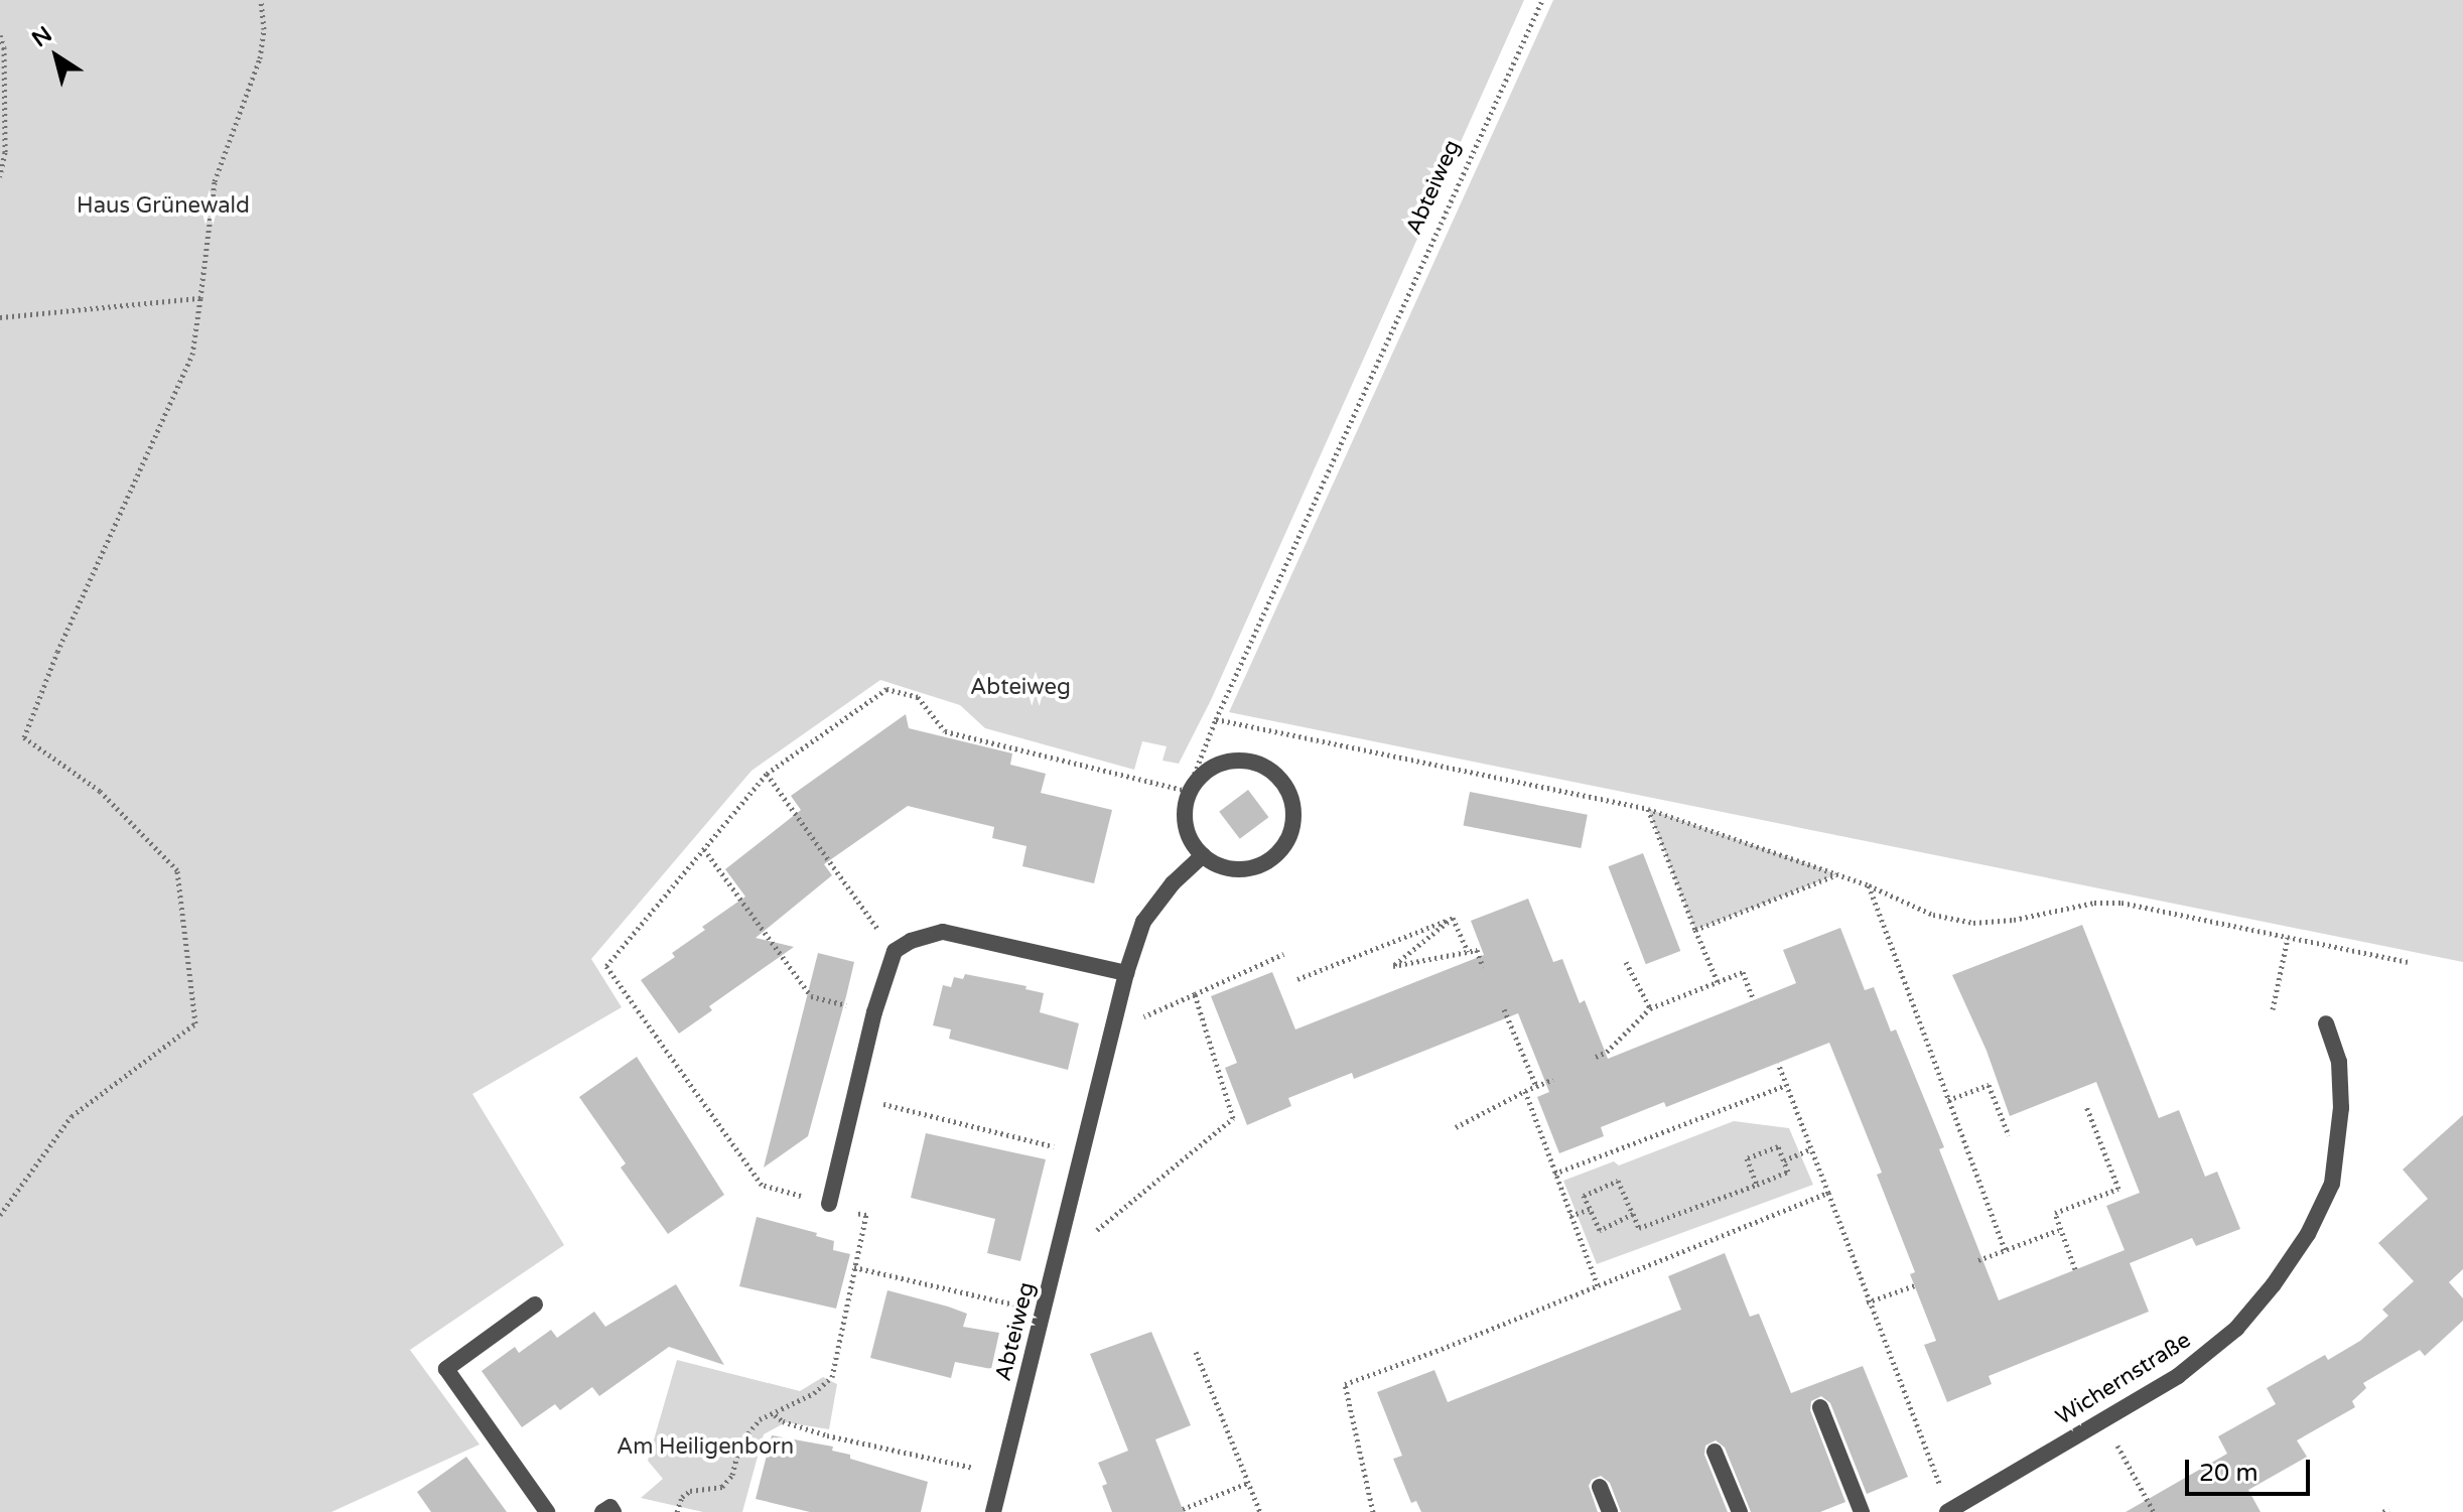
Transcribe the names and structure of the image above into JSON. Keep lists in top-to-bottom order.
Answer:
{
  "streets": {
    "street": ["Abteiweg", "Wichernstraße"]
  },
  "parks": ["Haus Grünewald", "Abteiweg", "Am Heiligenborn"],
  "scale_bar": "20 m",
  "north": "top left"
}
